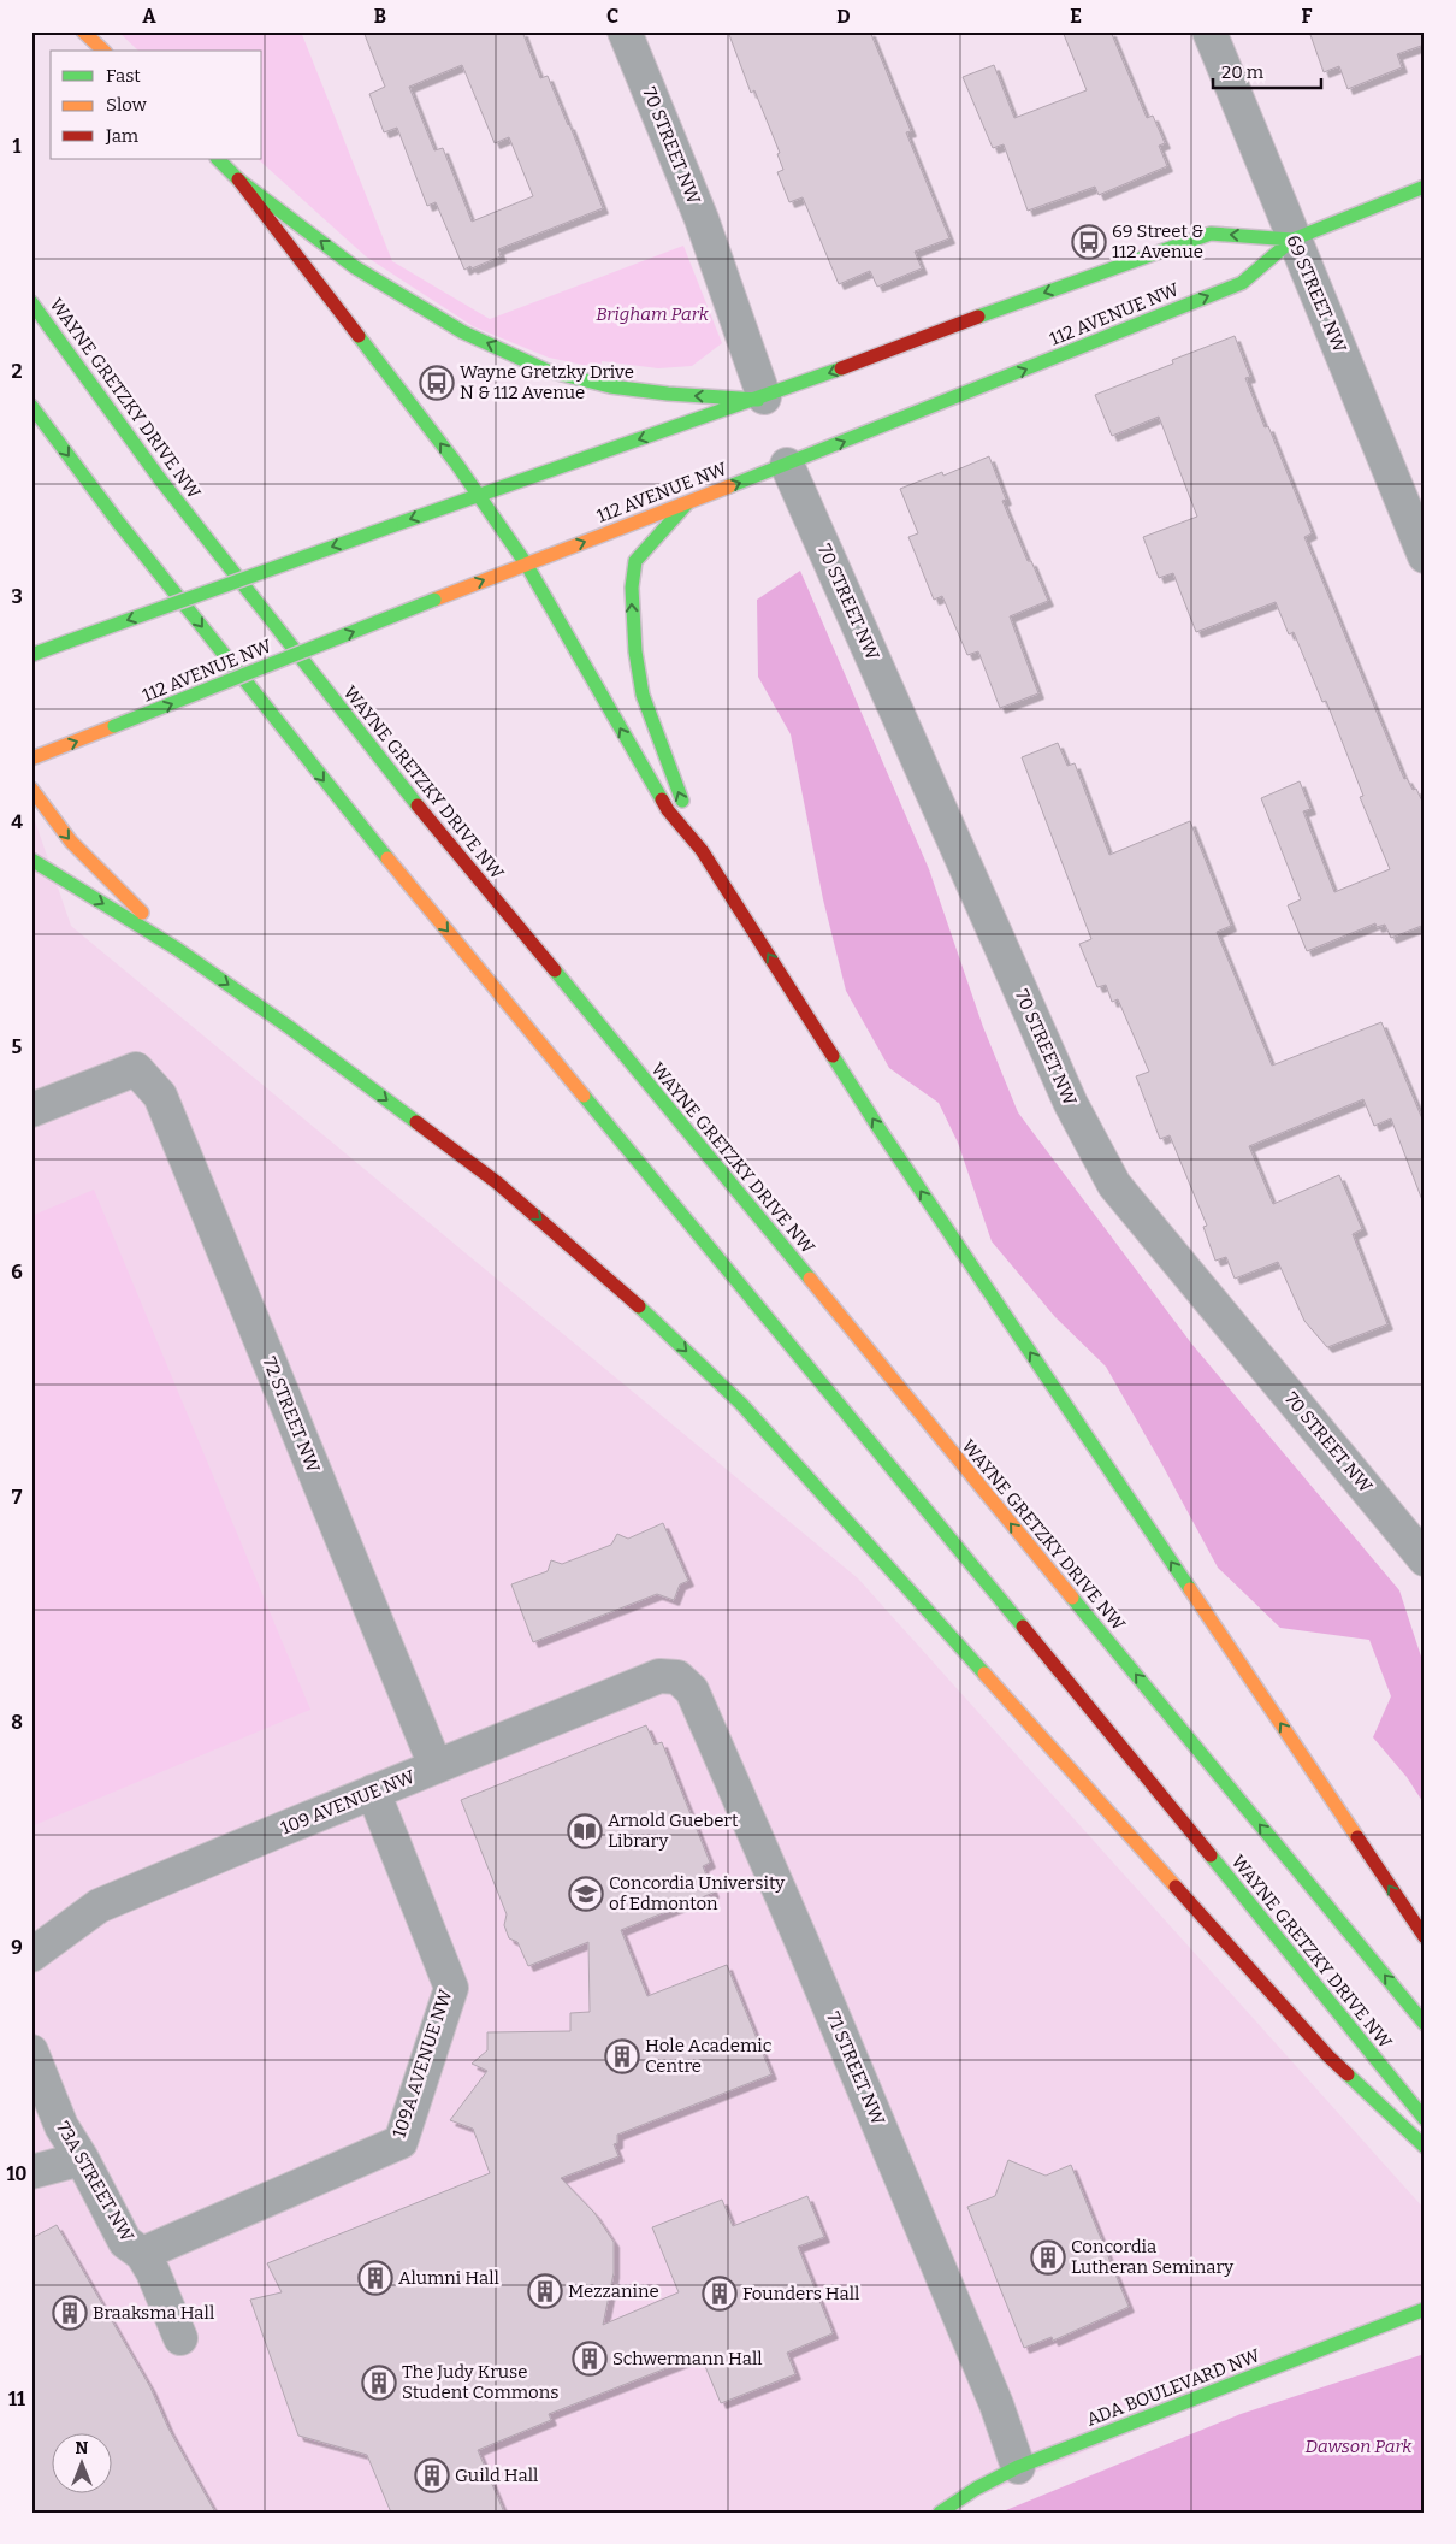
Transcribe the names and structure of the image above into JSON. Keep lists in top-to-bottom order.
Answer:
{
  "streets": {
    "main road": ["112 AVENUE NW", "WAYNE GRETZKY DRIVE NW", "ADA BOULEVARD NW"],
    "street": [
      "70 STREET NW",
      "69 STREET NW",
      "72 STREET NW",
      "109 AVENUE NW",
      "109A AVENUE NW",
      "71 STREET NW",
      "73A STREET NW"
    ]
  },
  "crossings": [
    ["70 STREET NW", "112 AVENUE NW"],
    ["69 STREET NW", "112 AVENUE NW"],
    ["72 STREET NW", "109 AVENUE NW"],
    ["109 AVENUE NW", "109A AVENUE NW"],
    ["109 AVENUE NW", "71 STREET NW"],
    ["109A AVENUE NW", "73A STREET NW"],
    ["71 STREET NW", "ADA BOULEVARD NW"]
  ],
  "parks": ["Brigham Park", "Dawson Park"],
  "places": {
    "bus stop": ["69 Street & 112 Avenue", "Wayne Gretzky Drive N & 112 Avenue"],
    "library": ["Arnold Guebert Library"],
    "school or university": ["Concordia University of Edmonton"],
    "building": [
      "Hole Academic Centre",
      "Concordia Lutheran Seminary",
      "Alumni Hall",
      "Mezzanine",
      "Founders Hall",
      "Braaksma Hall",
      "Schwermann Hall",
      "The Judy Kruse Student Commons",
      "Guild Hall"
    ]
  },
  "legend": ["Fast", "Slow", "Jam"],
  "scale_bar": "20 m",
  "north": "top",
  "grid": {
    "columns": [
      "A",
      "B",
      "C",
      "D",
      "E",
      "F"
    ],
    "rows": [
      "1",
      "2",
      "3",
      "4",
      "5",
      "6",
      "7",
      "8",
      "9",
      "10",
      "11"
    ]
  }
}
